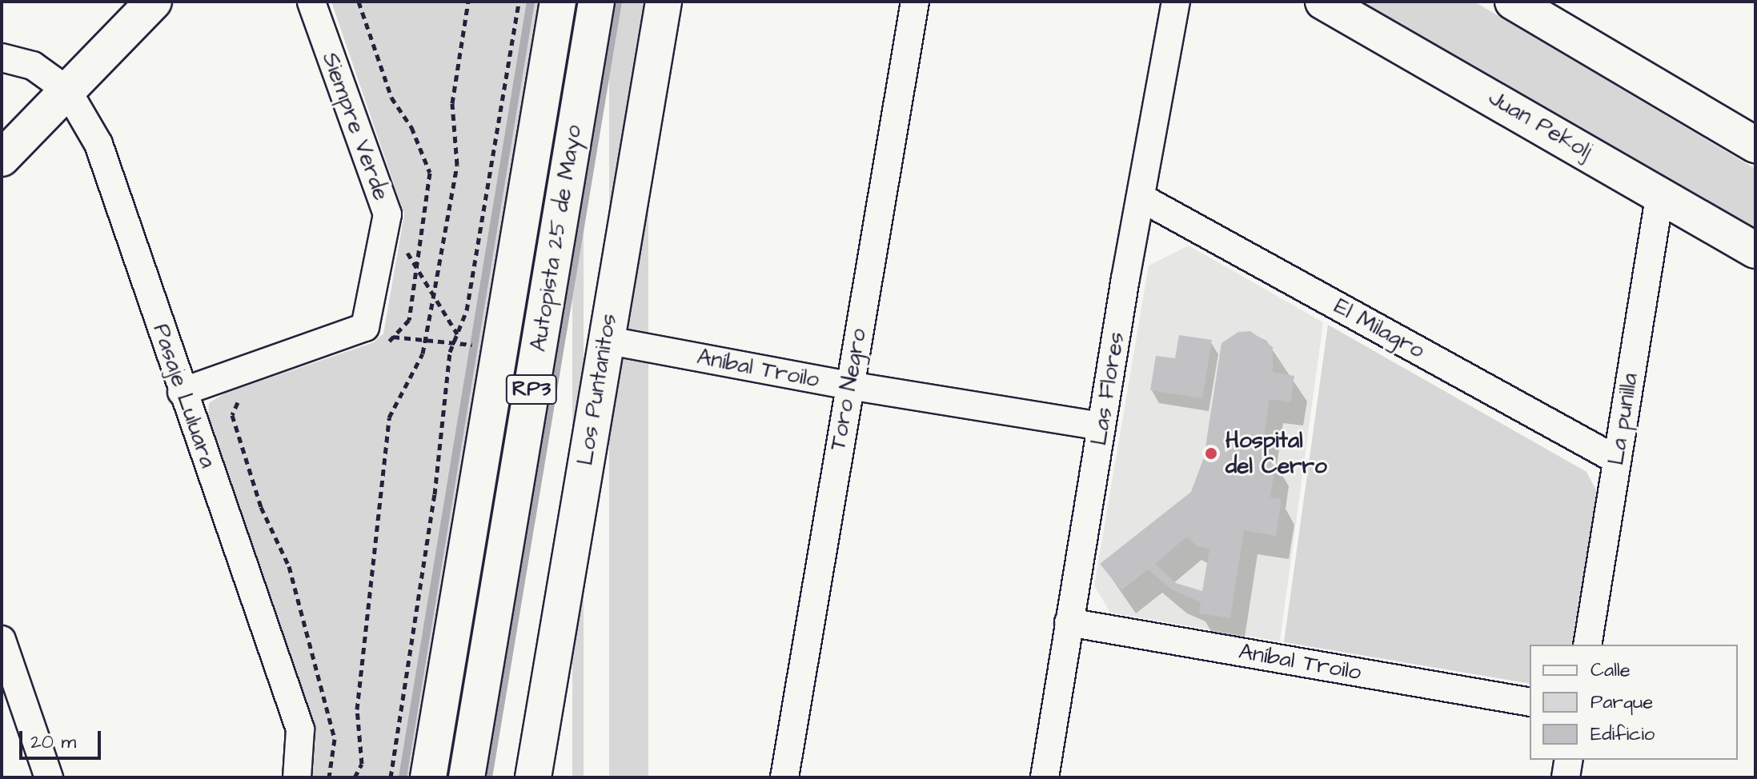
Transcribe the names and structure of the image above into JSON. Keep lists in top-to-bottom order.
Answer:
{
  "streets": {
    "street": [
      "Juan Pekolj",
      "Siempre Verde",
      "Autopista 25 de Mayo",
      "El Milagro",
      "Aníbal Troilo",
      "Las Flores",
      "RP3",
      "Los Puntanitos",
      "Toro Negro",
      "Pasaje Luluara",
      "La punilla"
    ]
  },
  "crossings": [
    ["Juan Pekolj", "La punilla"],
    ["El Milagro", "Las Flores"],
    ["El Milagro", "La punilla"],
    ["Aníbal Troilo", "Las Flores"],
    ["Aníbal Troilo", "Los Puntanitos"],
    ["Aníbal Troilo", "Toro Negro"]
  ],
  "places": ["Hospital del Cerro"],
  "legend": ["Calle", "Parque", "Edificio"],
  "scale_bar": "20 m"
}
